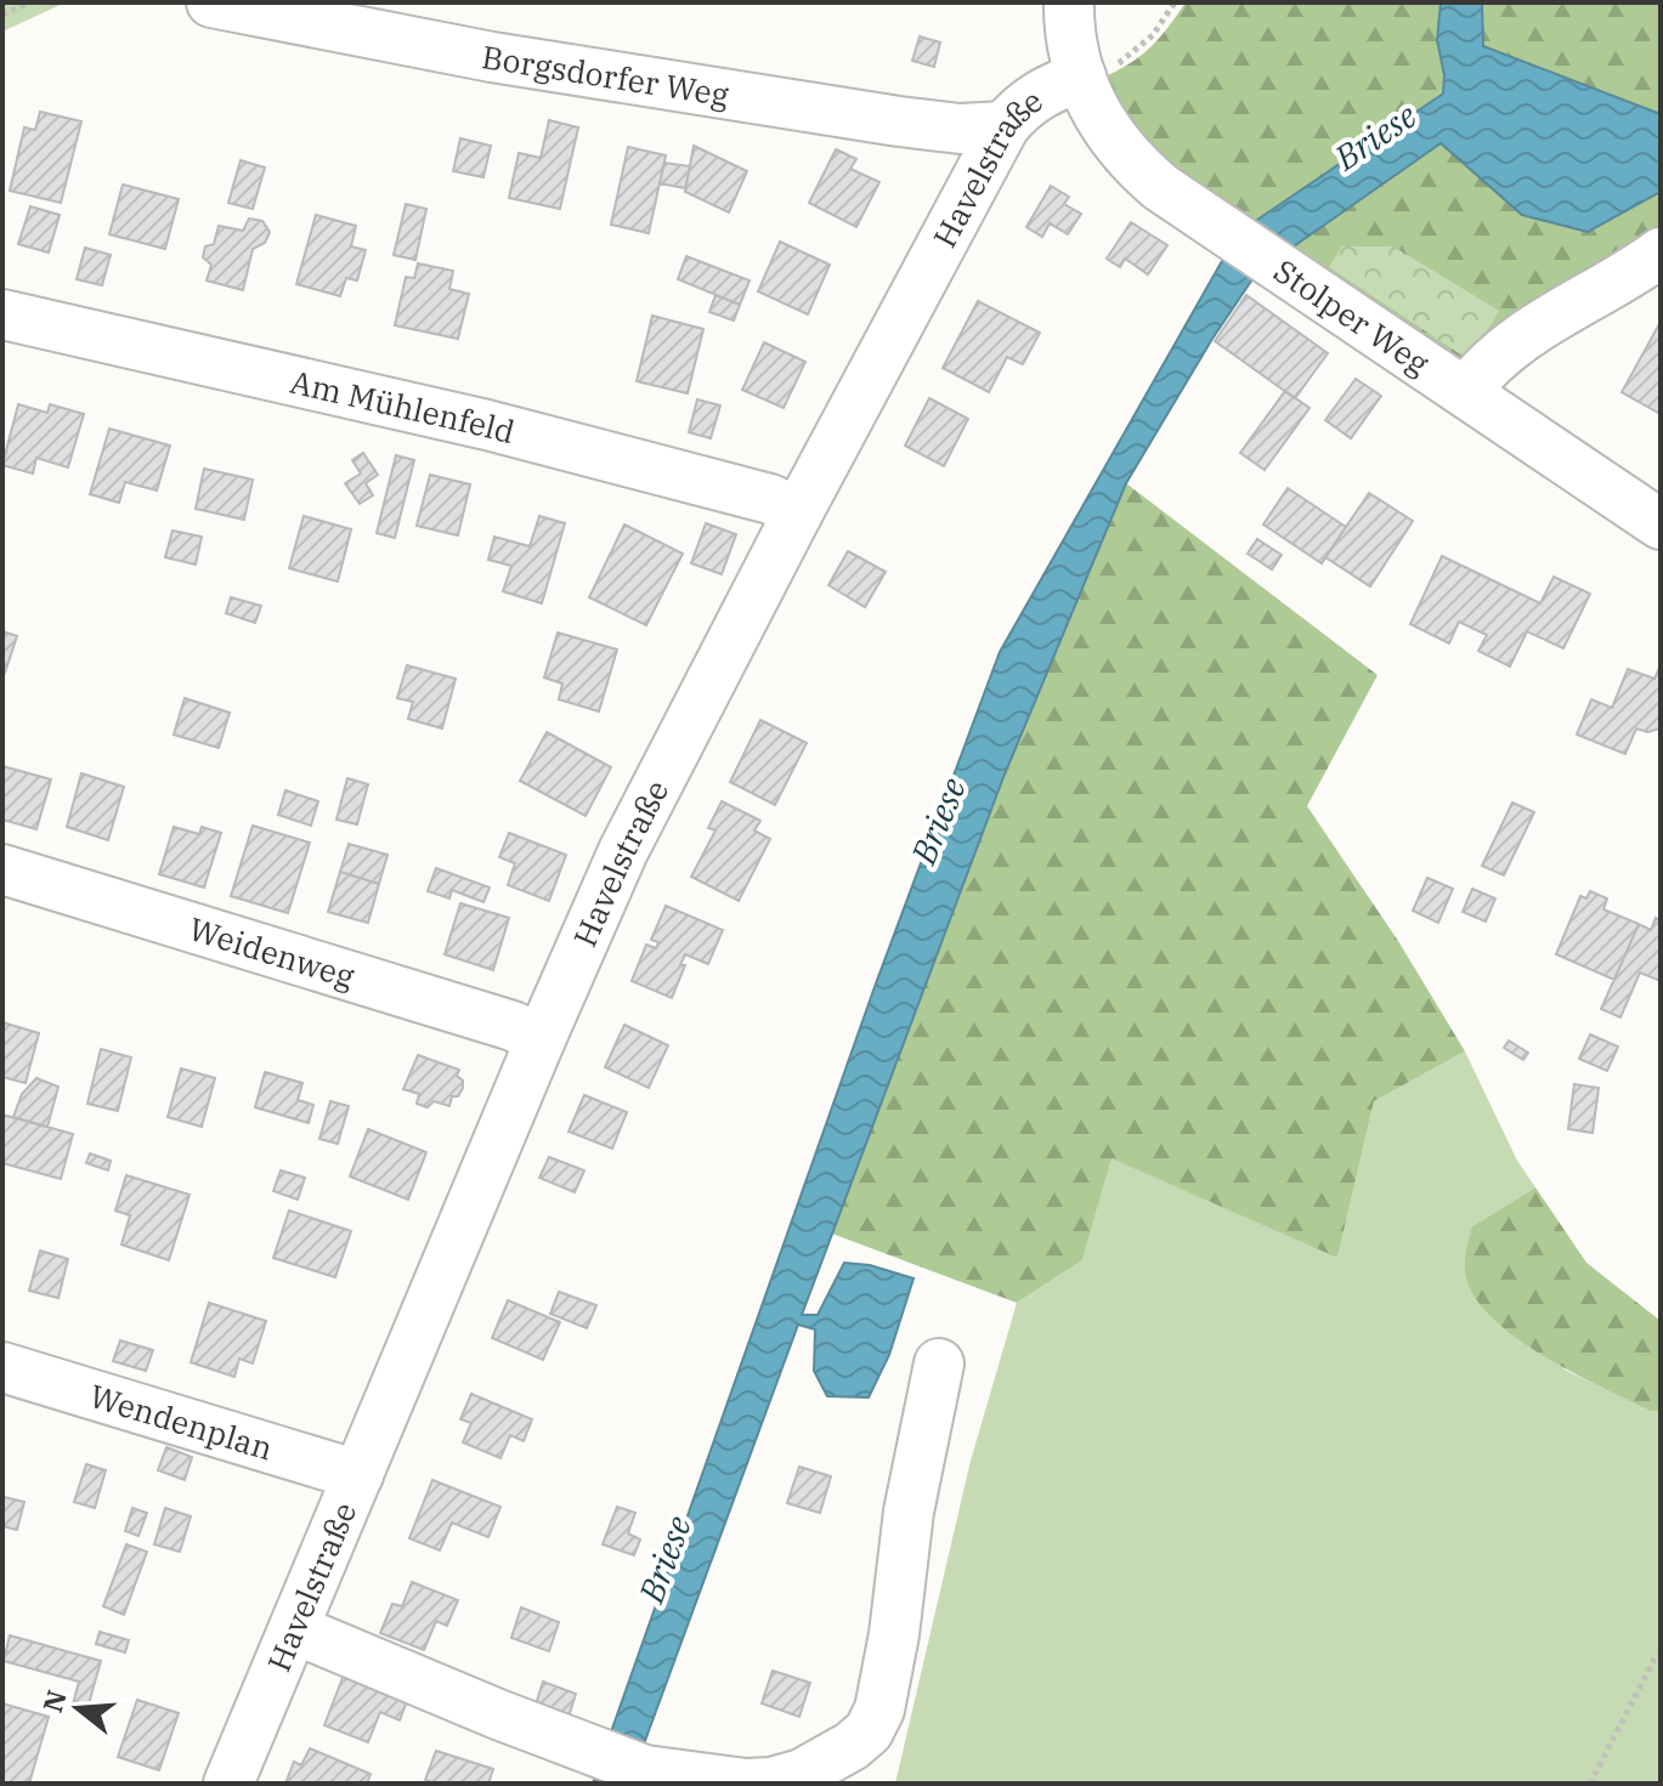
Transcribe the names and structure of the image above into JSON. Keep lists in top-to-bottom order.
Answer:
{
  "streets": {
    "street": [
      "Borgsdorfer Weg",
      "Havelstraße",
      "Stolper Weg",
      "Am Mühlenfeld",
      "Weidenweg",
      "Wendenplan"
    ]
  },
  "crossings": [
    ["Borgsdorfer Weg", "Havelstraße"],
    ["Havelstraße", "Stolper Weg"],
    ["Havelstraße", "Am Mühlenfeld"],
    ["Havelstraße", "Weidenweg"],
    ["Havelstraße", "Wendenplan"]
  ],
  "water": ["Briese"],
  "north": "left"
}
